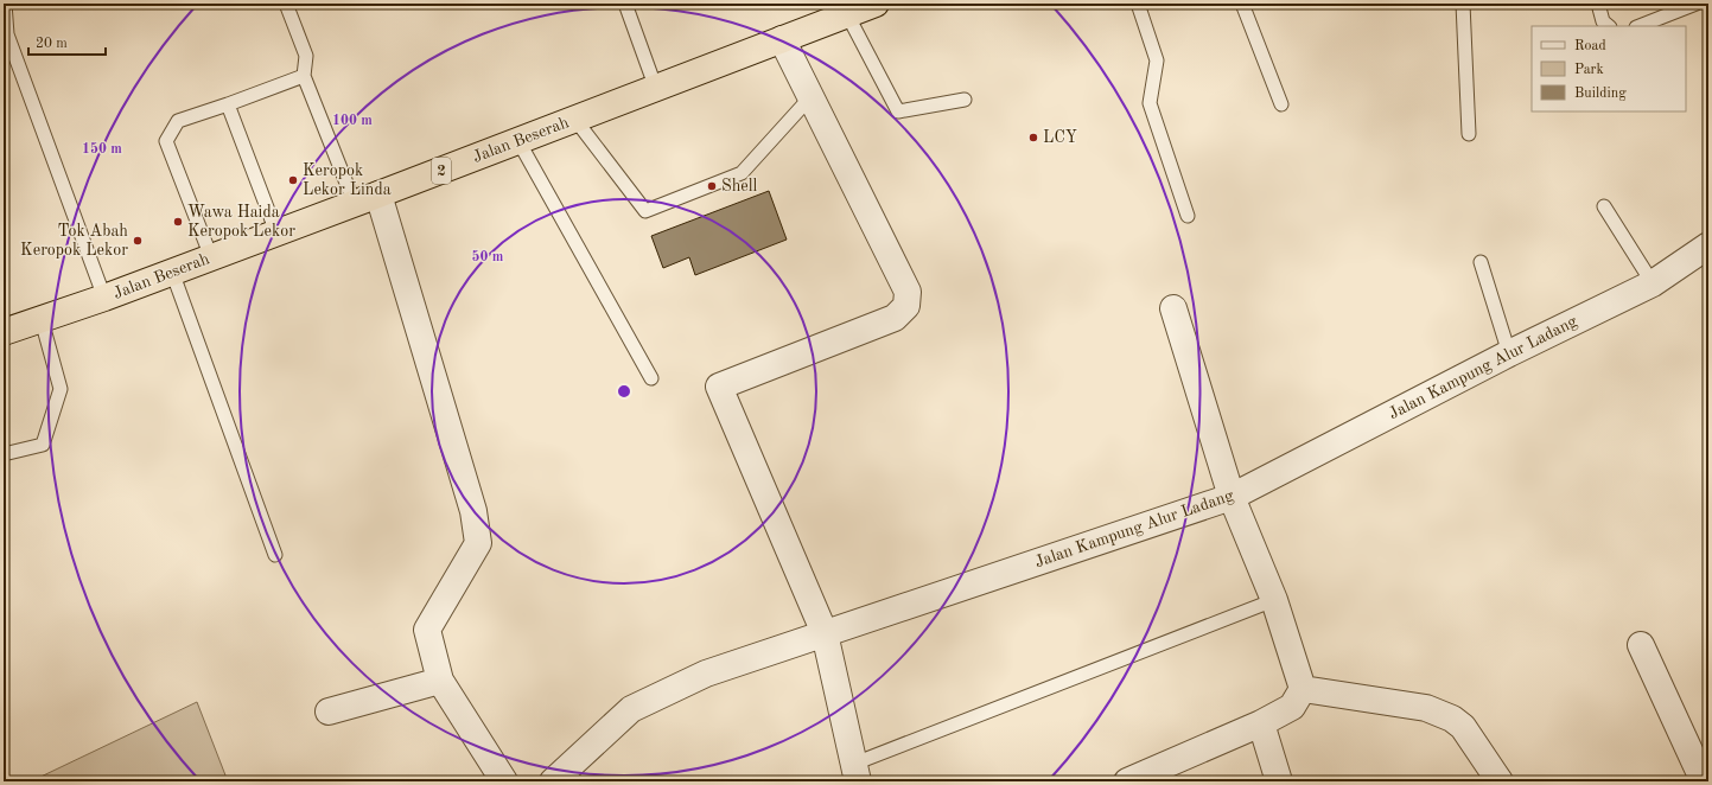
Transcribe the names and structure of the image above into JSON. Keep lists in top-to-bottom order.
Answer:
{
  "streets": {
    "highway": ["Jalan Beserah", "2"],
    "street": ["Jalan Kampung Alur Ladang"]
  },
  "places": [
    "LCY",
    "Keropok Lekor Linda",
    "Shell",
    "Wawa Haida Keropok Lekor",
    "Tok Abah Keropok Lekor"
  ],
  "legend": ["Road", "Park", "Building"],
  "scale_bar": "20 m",
  "rings": ["100 m", "150 m", "50 m"]
}
